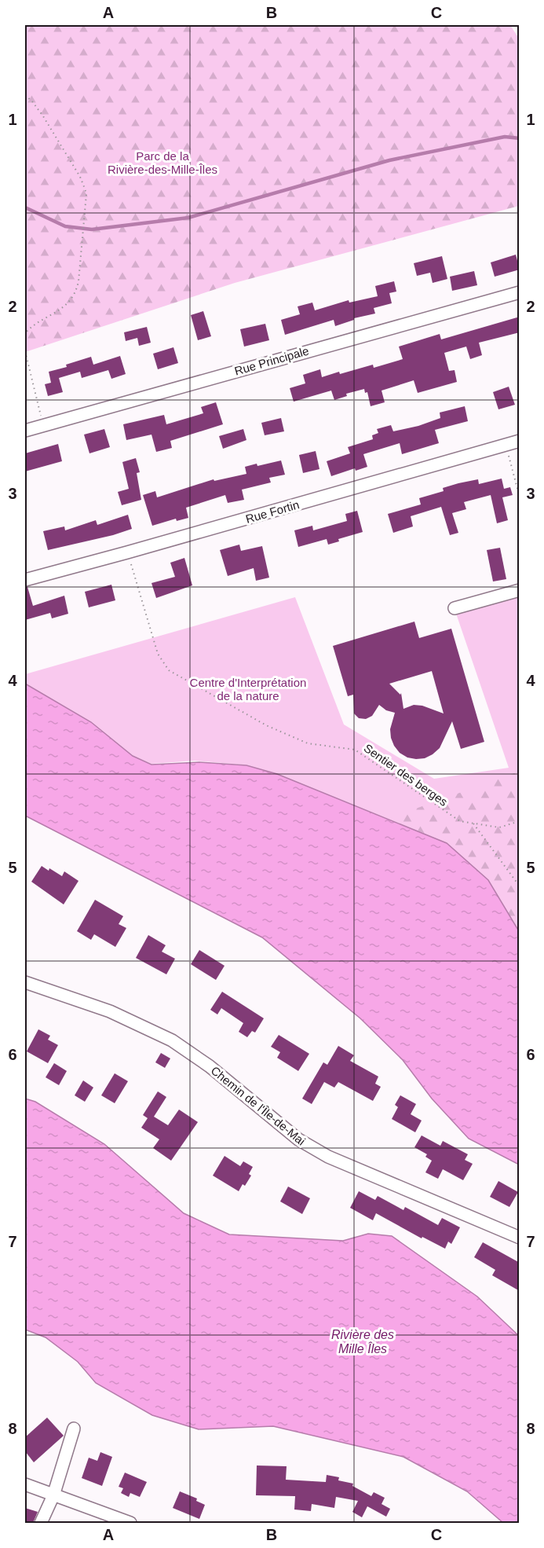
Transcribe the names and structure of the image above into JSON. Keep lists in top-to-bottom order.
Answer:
{
  "streets": {
    "street": ["Rue Principale", "Rue Fortin", "Chemin de l'Île-de-Mai"],
    "path": ["Sentier des berges"]
  },
  "crossings": [
    ["Rue Fortin", "Sentier des berges"]
  ],
  "water": ["Rivière des Mille Îles"],
  "parks": ["Parc de la Rivière-des-Mille-Îles", "Centre d'Interprétation de la nature"],
  "grid": {
    "columns": ["A", "B", "C"],
    "rows": [
      "1",
      "2",
      "3",
      "4",
      "5",
      "6",
      "7",
      "8"
    ]
  }
}
